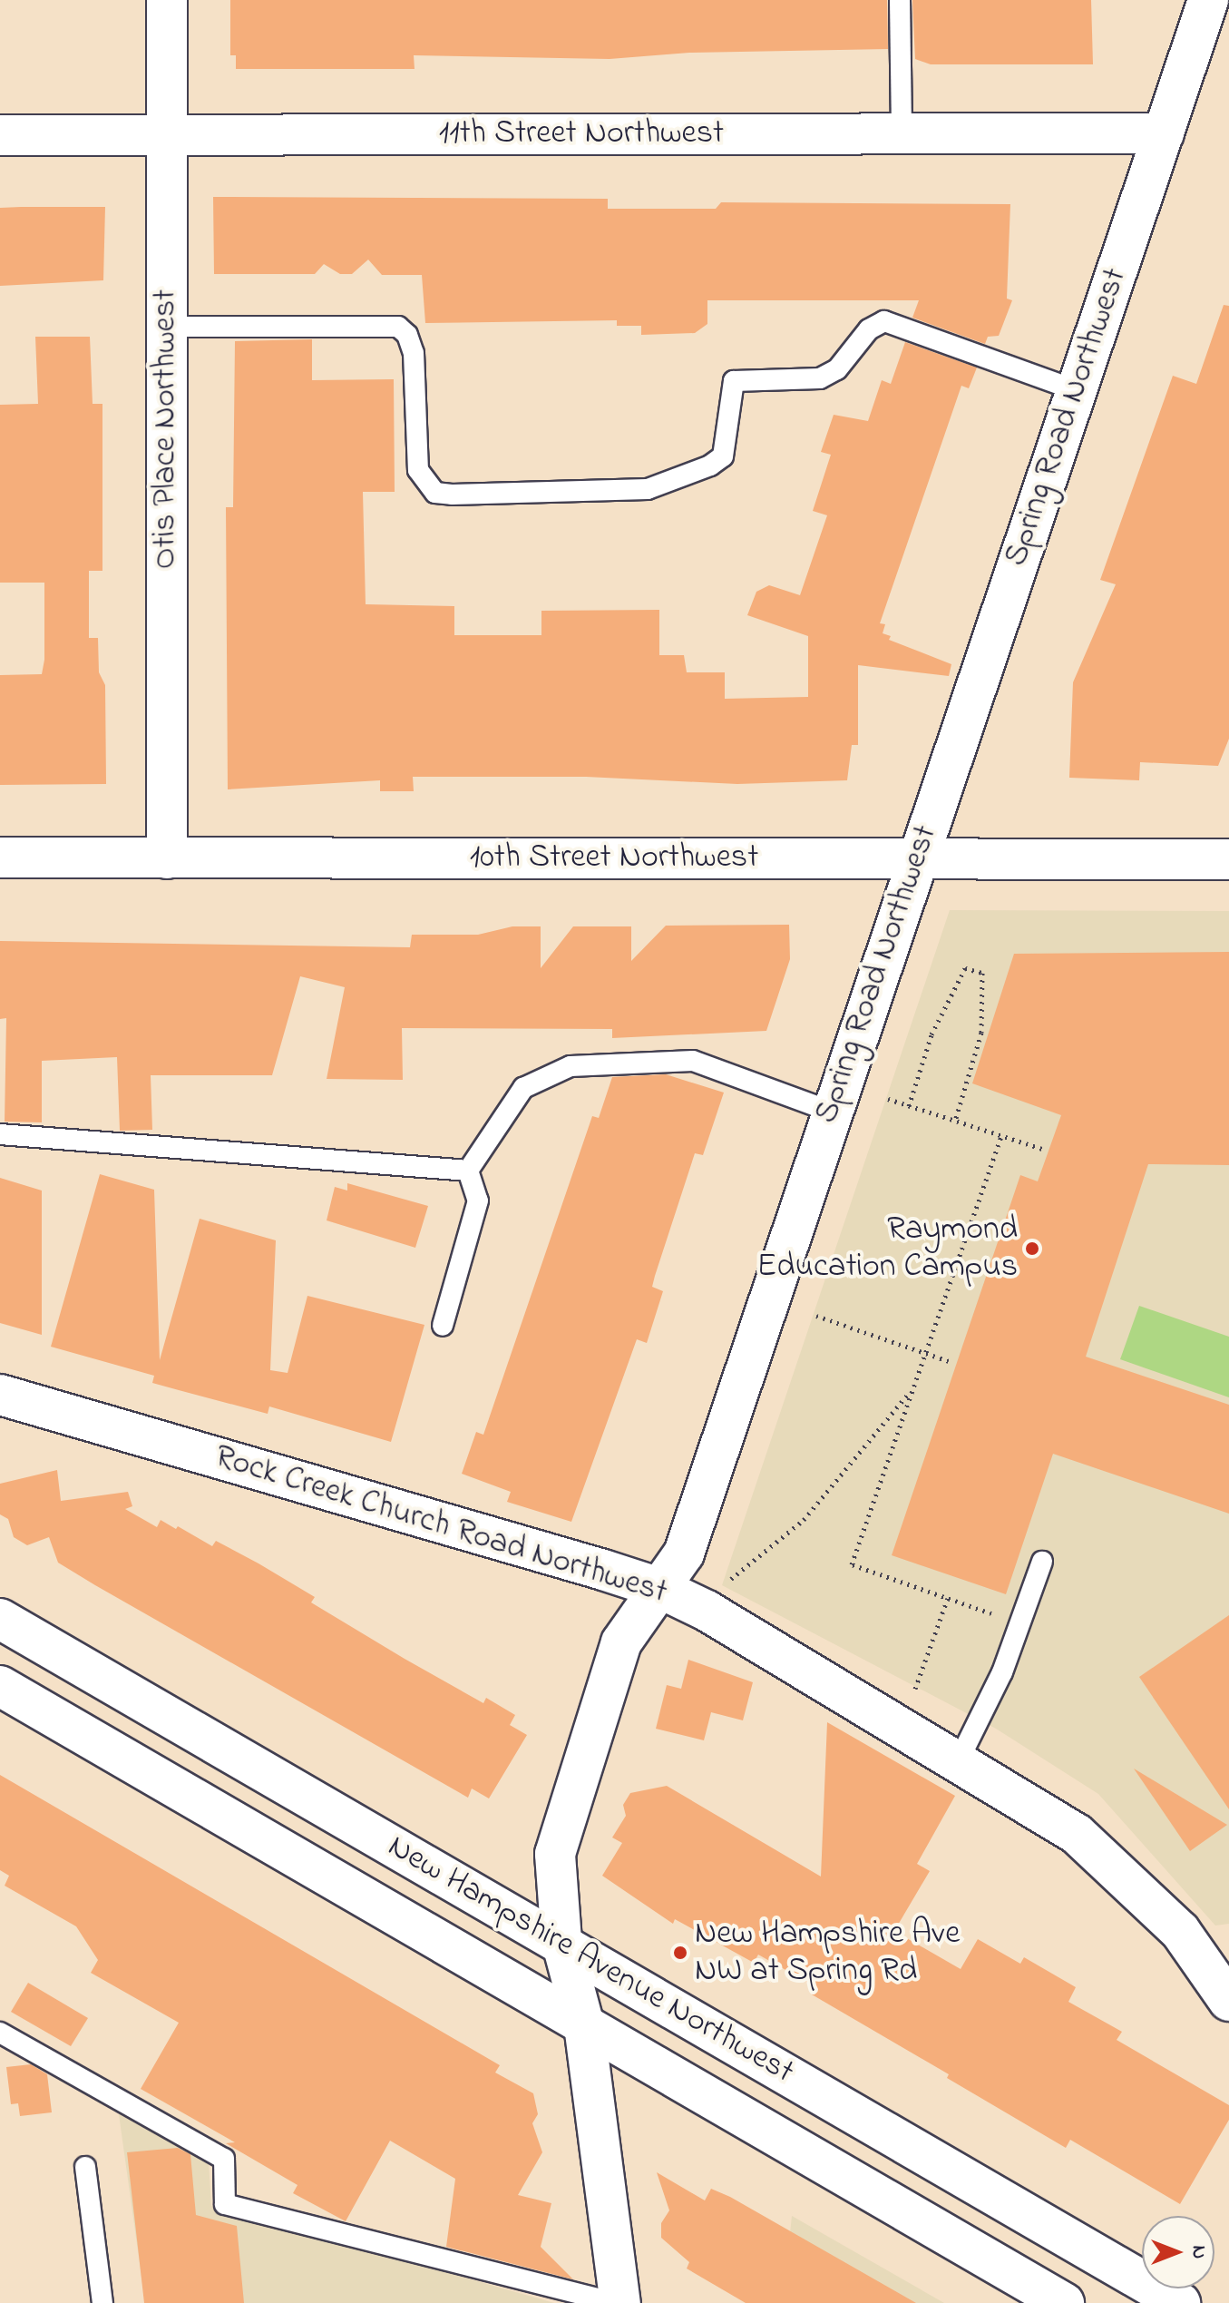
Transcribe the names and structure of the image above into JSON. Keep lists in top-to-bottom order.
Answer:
{
  "streets": {
    "street": [
      "11th Street Northwest",
      "Spring Road Northwest",
      "Otis Place Northwest",
      "10th Street Northwest",
      "Rock Creek Church Road Northwest",
      "New Hampshire Avenue Northwest"
    ]
  },
  "crossings": [
    ["11th Street Northwest", "Spring Road Northwest"],
    ["11th Street Northwest", "Otis Place Northwest"],
    ["Spring Road Northwest", "10th Street Northwest"],
    ["Spring Road Northwest", "Rock Creek Church Road Northwest"],
    ["Spring Road Northwest", "New Hampshire Avenue Northwest"],
    ["Otis Place Northwest", "10th Street Northwest"]
  ],
  "places": ["Raymond Education Campus", "New Hampshire Ave NW at Spring Rd"],
  "north": "right"
}
